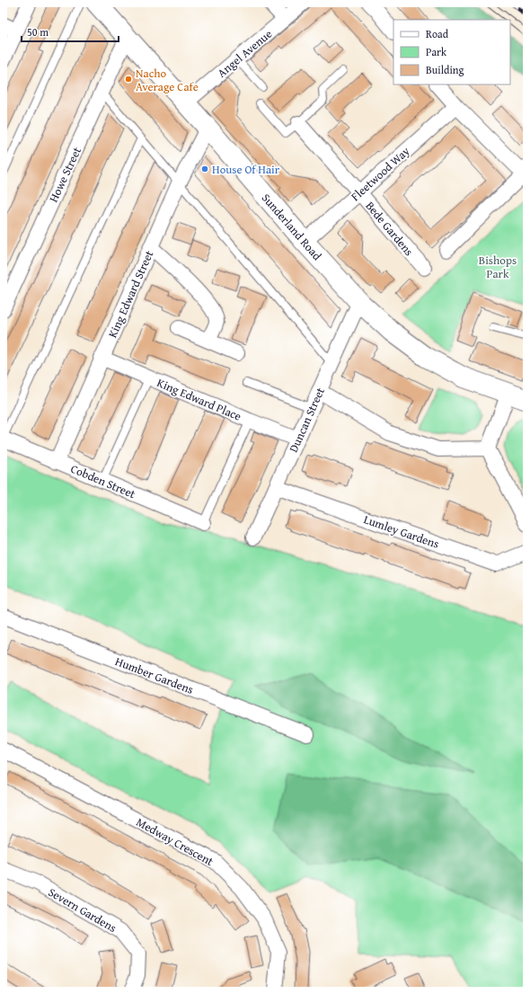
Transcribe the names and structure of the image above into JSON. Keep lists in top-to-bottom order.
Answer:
{
  "streets": {
    "main road": ["Sunderland Road"],
    "street": [
      "Angel Avenue",
      "Fleetwood Way",
      "Howe Street",
      "Bede Gardens",
      "King Edward Street",
      "King Edward Place",
      "Duncan Street",
      "Cobden Street",
      "Lumley Gardens",
      "Humber Gardens",
      "Medway Crescent",
      "Severn Gardens"
    ]
  },
  "crossings": [
    ["Angel Avenue", "Sunderland Road"],
    ["Fleetwood Way", "Sunderland Road"],
    ["Fleetwood Way", "Bede Gardens"],
    ["Howe Street", "Sunderland Road"],
    ["Sunderland Road", "King Edward Street"],
    ["Sunderland Road", "Duncan Street"],
    ["King Edward Street", "King Edward Place"],
    ["King Edward Street", "Cobden Street"],
    ["King Edward Place", "Duncan Street"],
    ["Duncan Street", "Lumley Gardens"]
  ],
  "parks": ["Bishops Park"],
  "places": ["Nacho Average Cafe", "House Of Hair"],
  "legend": ["Road", "Park", "Building"],
  "scale_bar": "50 m"
}
